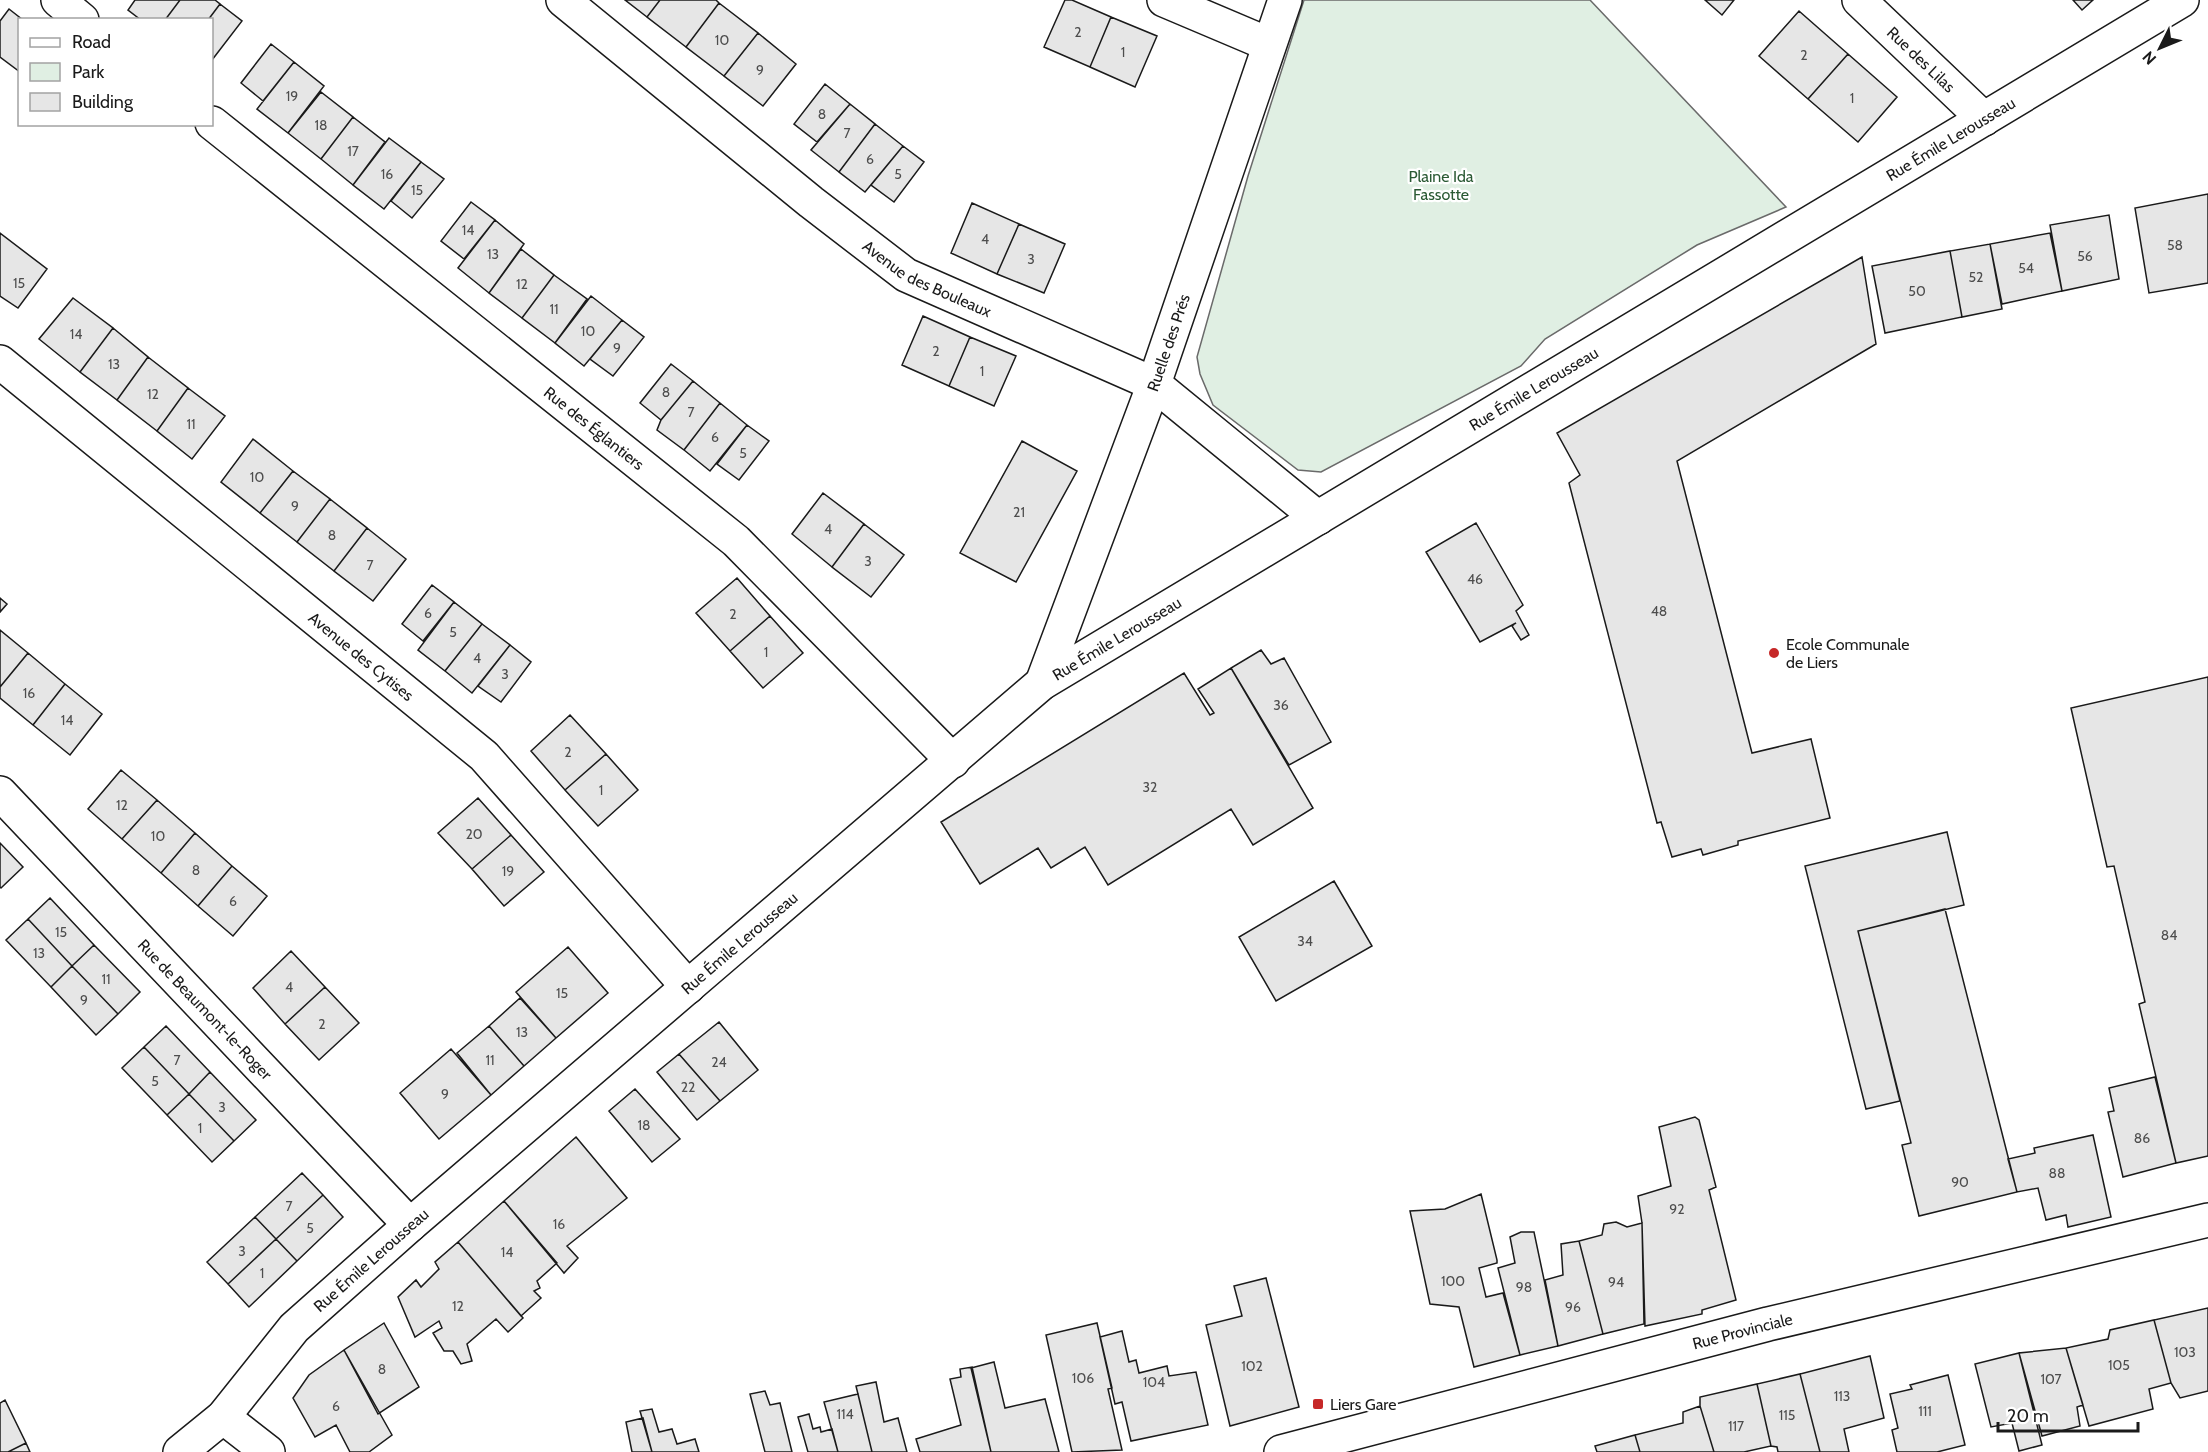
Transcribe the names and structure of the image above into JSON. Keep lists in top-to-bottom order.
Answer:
{
  "streets": {
    "street": [
      "Rue des Lilas",
      "Rue Émile Lerousseau",
      "Avenue des Bouleaux",
      "Ruelle des Prés",
      "Rue des Églantiers",
      "Avenue des Cytises",
      "Rue de Beaumont-le-Roger",
      "Rue Provinciale"
    ]
  },
  "crossings": [
    ["Rue des Lilas", "Rue Émile Lerousseau"],
    ["Rue Émile Lerousseau", "Avenue des Bouleaux"],
    ["Rue Émile Lerousseau", "Ruelle des Prés"],
    ["Rue Émile Lerousseau", "Rue des Églantiers"],
    ["Rue Émile Lerousseau", "Avenue des Cytises"],
    ["Rue Émile Lerousseau", "Rue de Beaumont-le-Roger"],
    ["Avenue des Bouleaux", "Ruelle des Prés"]
  ],
  "parks": ["Plaine Ida Fassotte"],
  "places": {
    "other": ["Ecole Communale de Liers"],
    "transit": ["Liers Gare"]
  },
  "house_numbers": [
    "2",
    "10",
    "1",
    "2",
    "9",
    "19",
    "1",
    "8",
    "18",
    "7",
    "17",
    "6",
    "16",
    "5",
    "15",
    "14",
    "4",
    "58",
    "13",
    "56",
    "3",
    "54",
    "52",
    "15",
    "12",
    "50",
    "11",
    "10",
    "14",
    "9",
    "2",
    "13",
    "1",
    "8",
    "12",
    "7",
    "11",
    "6",
    "5",
    "10",
    "9",
    "21",
    "4",
    "8",
    "3",
    "7",
    "46",
    "48",
    "6",
    "2",
    "5",
    "1",
    "4",
    "3",
    "16",
    "36",
    "14",
    "2",
    "32",
    "1",
    "12",
    "20",
    "10",
    "8",
    "19",
    "6",
    "15",
    "84",
    "34",
    "13",
    "11",
    "4",
    "15",
    "9",
    "2",
    "13",
    "7",
    "11",
    "24",
    "5",
    "22",
    "9",
    "3",
    "18",
    "1",
    "86",
    "88",
    "90",
    "7",
    "92",
    "16",
    "5",
    "3",
    "14",
    "1",
    "100",
    "94",
    "98",
    "12",
    "96",
    "103",
    "105",
    "102",
    "8",
    "106",
    "107",
    "104",
    "113",
    "6",
    "111",
    "114",
    "115",
    "117"
  ],
  "legend": ["Road", "Park", "Building"],
  "scale_bar": "20 m",
  "north": "bottom left"
}
